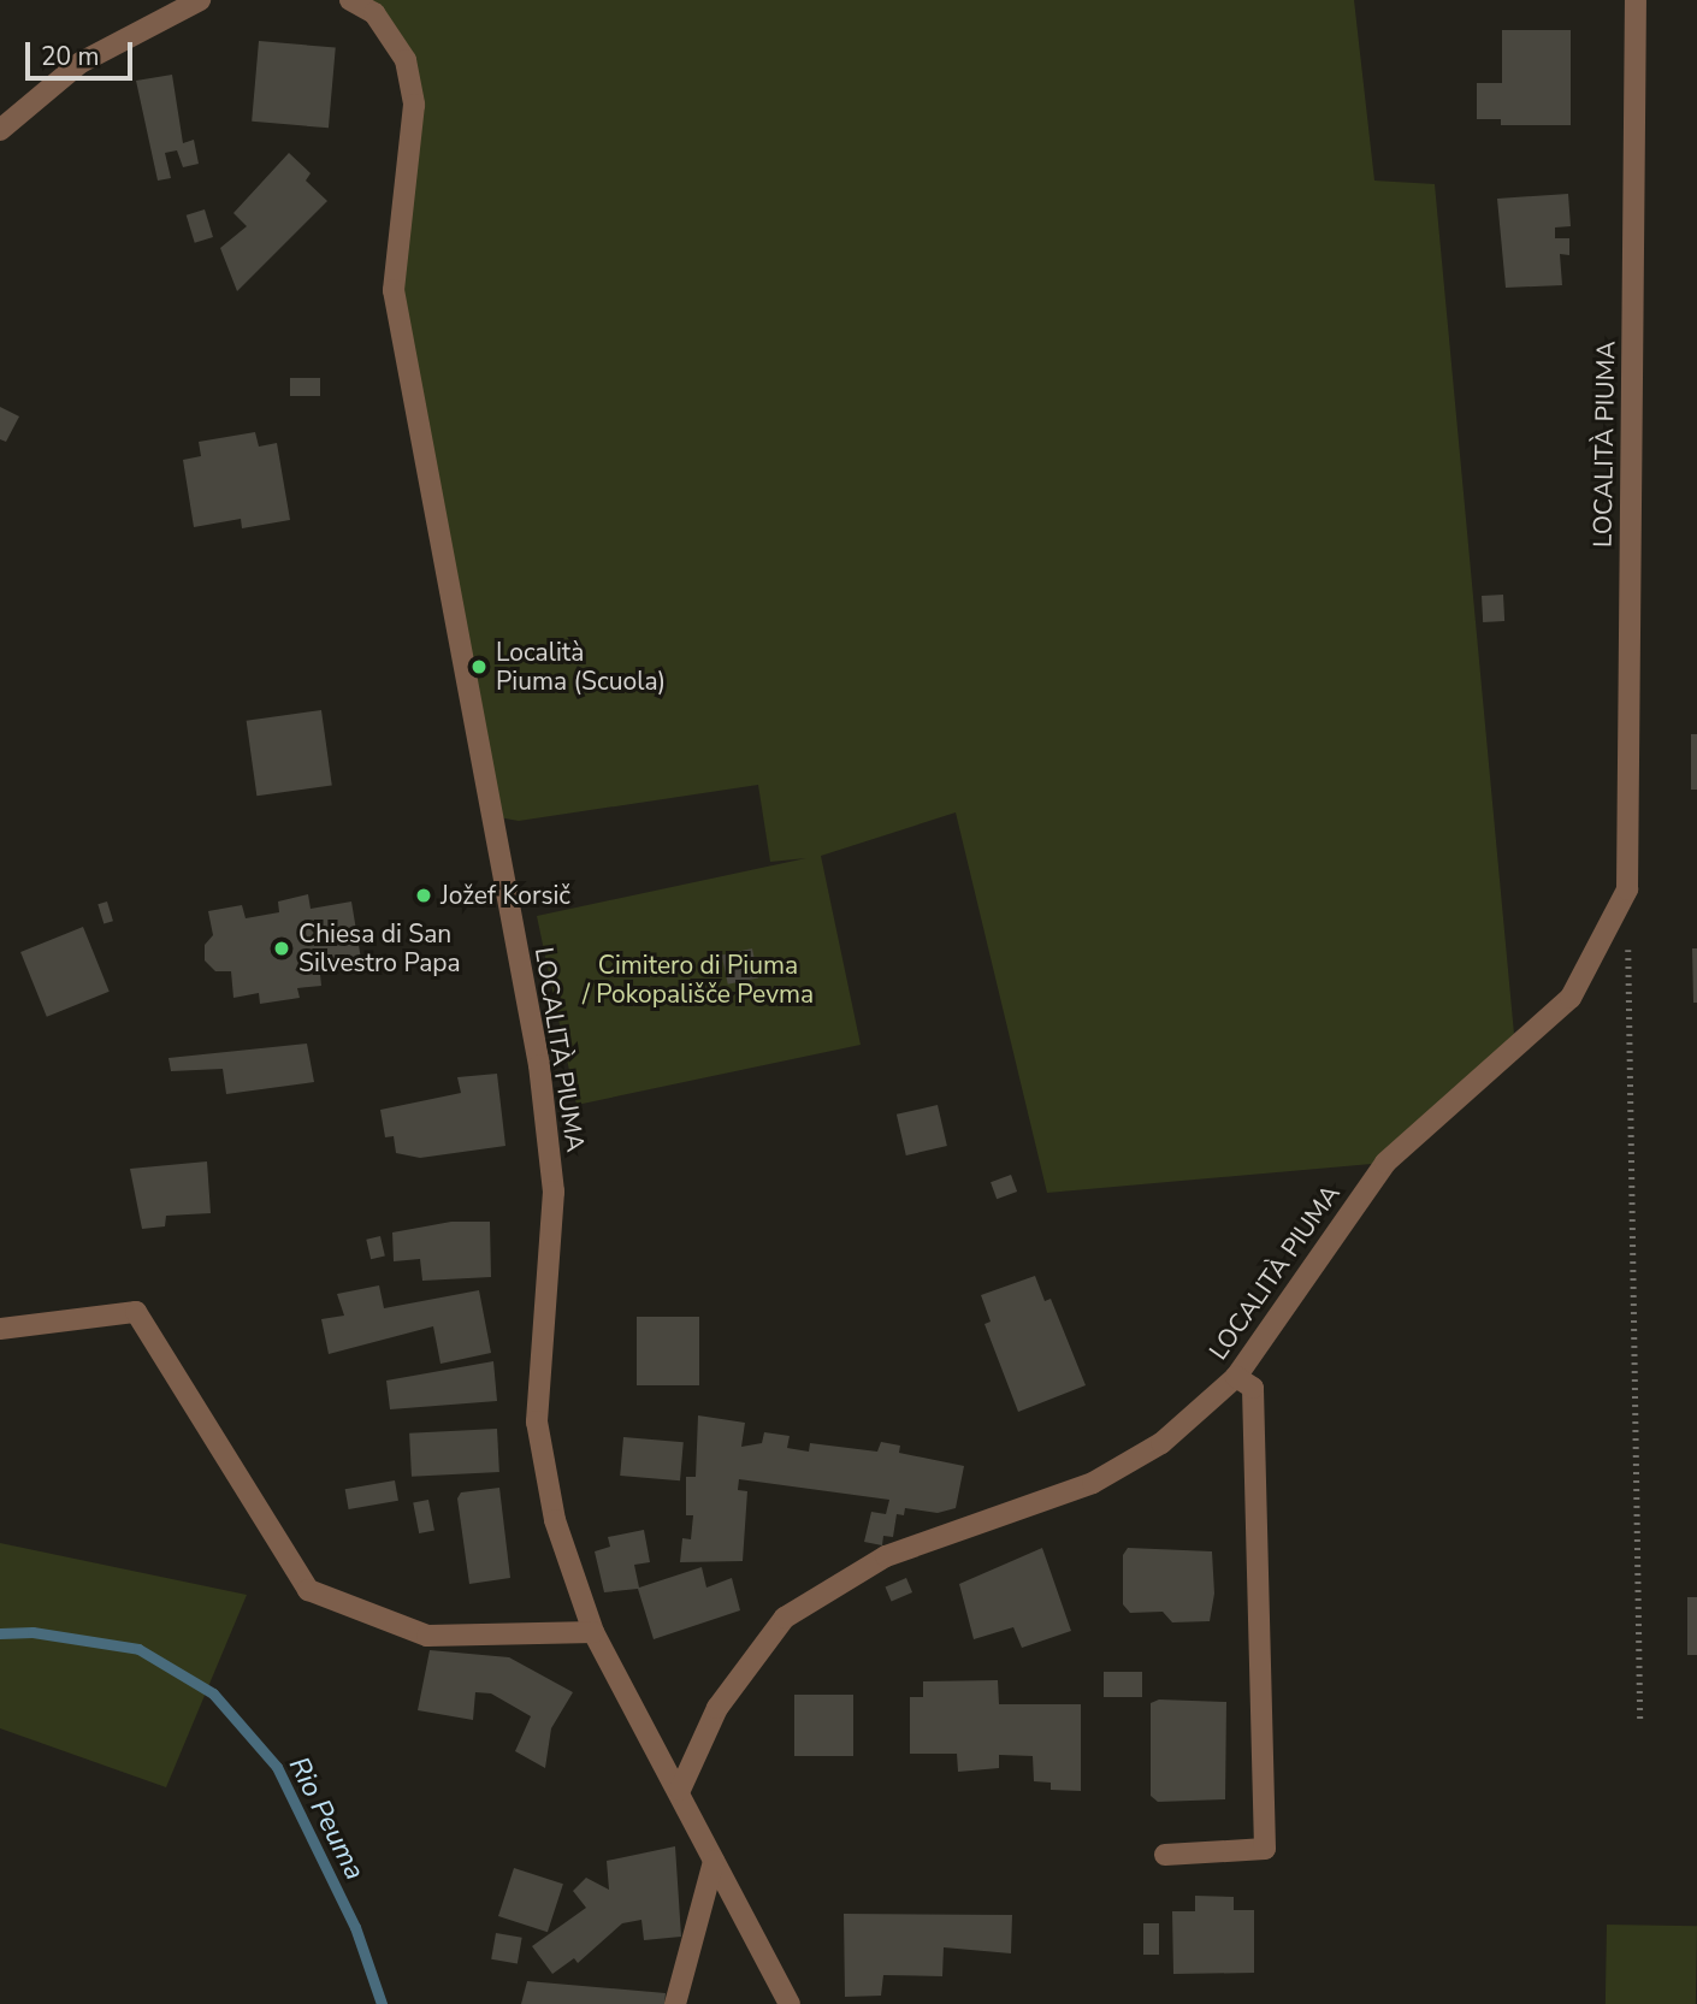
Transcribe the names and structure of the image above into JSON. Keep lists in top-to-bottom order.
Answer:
{
  "streets": {
    "street": ["LOCALITÀ PIUMA"]
  },
  "water": ["Rio Peuma"],
  "parks": ["Cimitero di Piuma / Pokopališče Pevma"],
  "places": ["Località Piuma (Scuola)", "Jožef Korsič", "Chiesa di San Silvestro Papa"],
  "scale_bar": "20 m"
}
